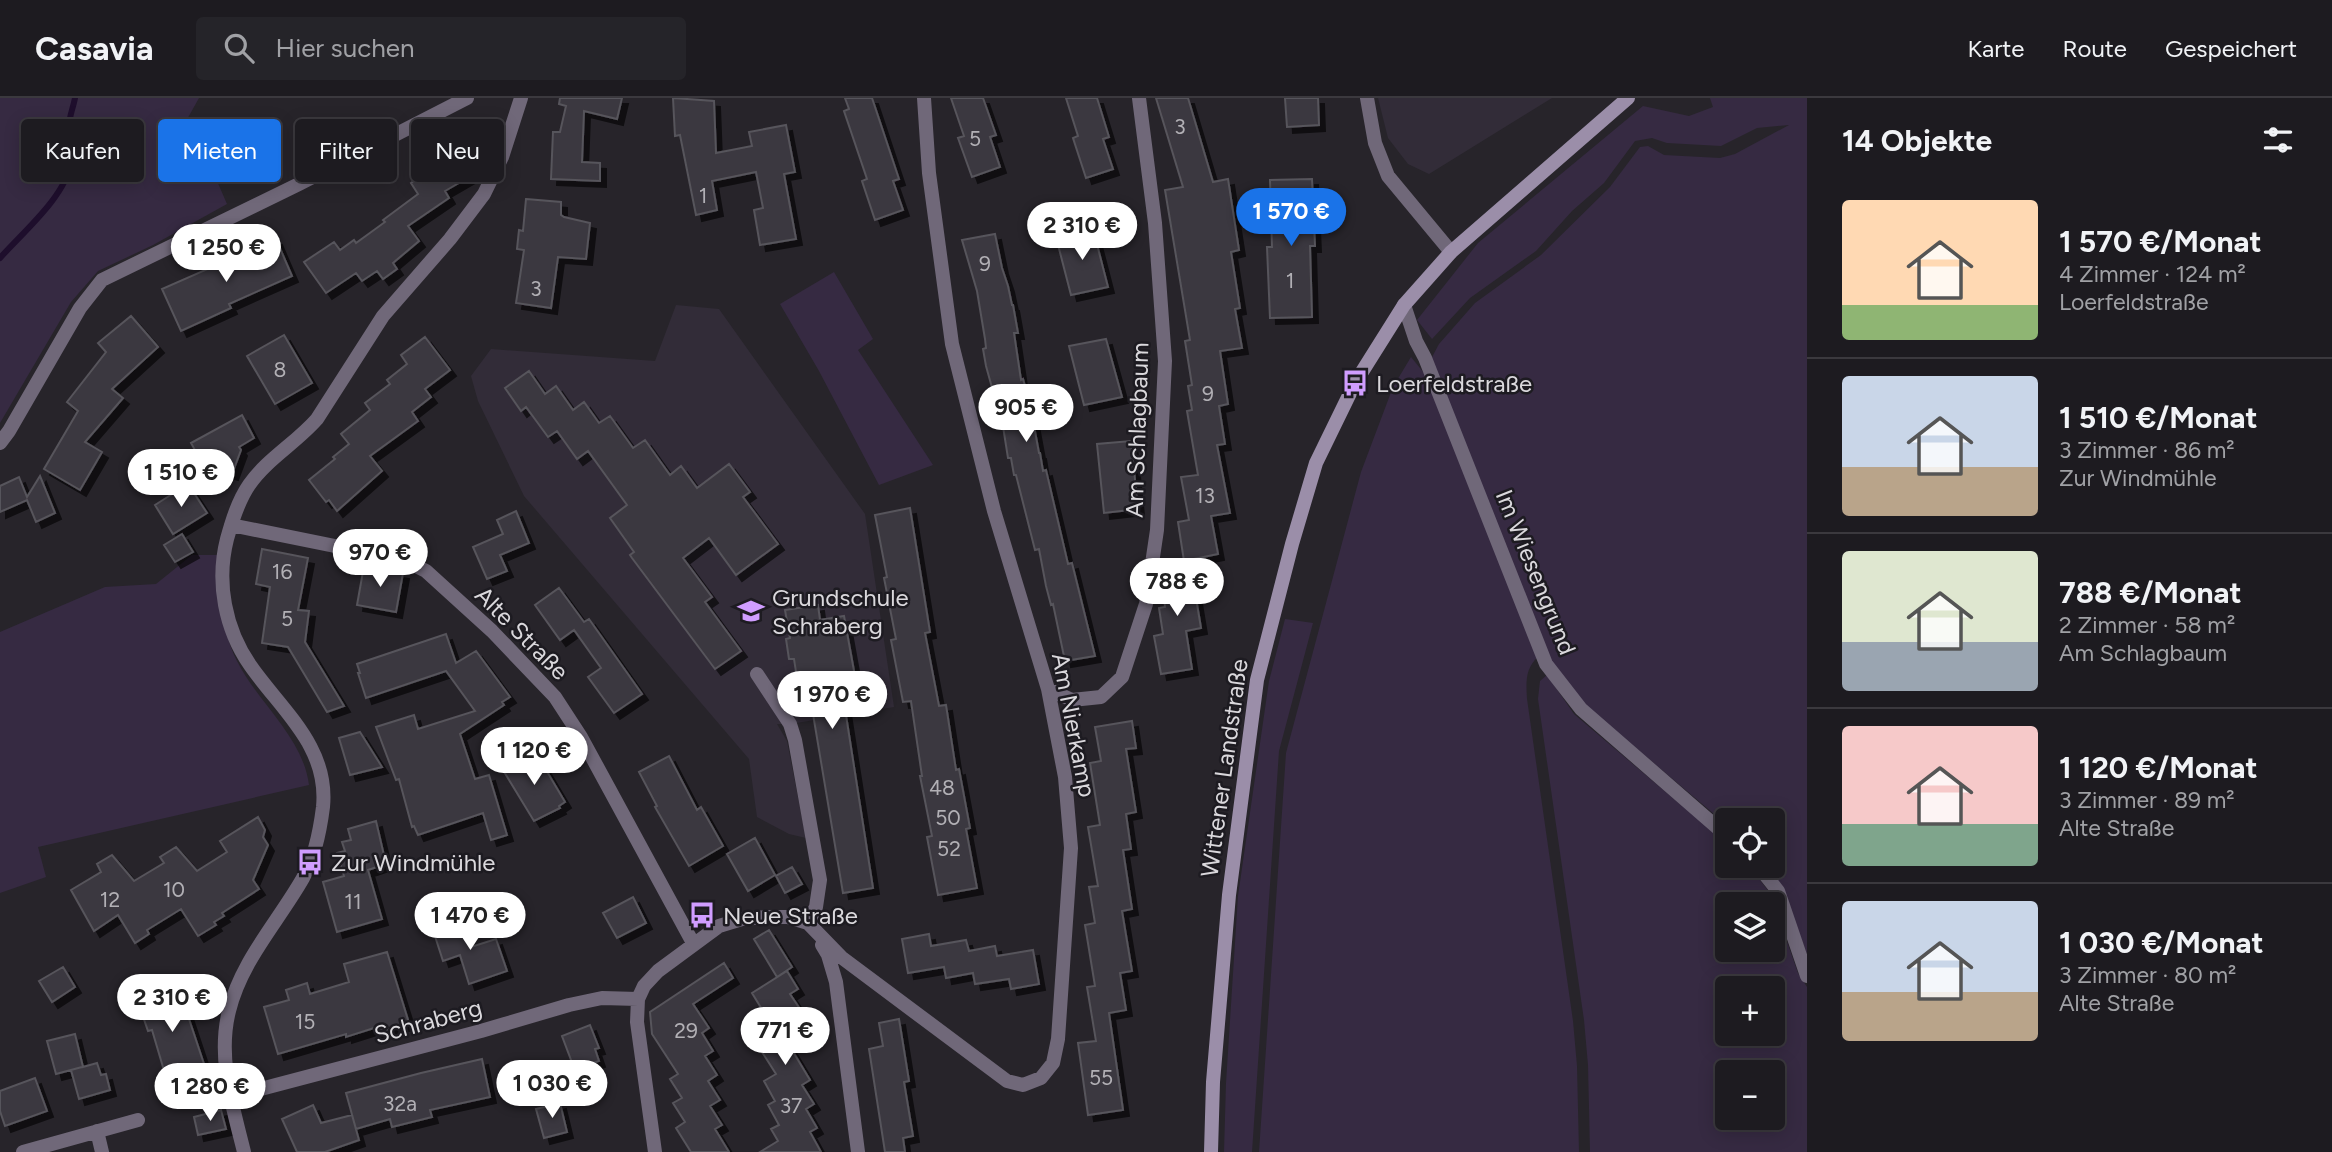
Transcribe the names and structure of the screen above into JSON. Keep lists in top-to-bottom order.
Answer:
{
  "streets": {
    "main road": ["Wittener Landstraße"],
    "street": [
      "Am Schlagbaum",
      "Im Wiesengrund",
      "Alte Straße",
      "Am Nierkamp",
      "Schraberg"
    ]
  },
  "crossings": [
    ["Am Schlagbaum", "Am Nierkamp"],
    ["Im Wiesengrund", "Wittener Landstraße"]
  ],
  "places": {
    "bus stop": ["Loerfeldstraße", "Zur Windmühle", "Neue Straße"],
    "school or university": ["Grundschule Schraberg"]
  },
  "house_numbers": [
    "3",
    "5",
    "1",
    "9",
    "1",
    "3",
    "8",
    "9",
    "13",
    "16",
    "5",
    "48",
    "50",
    "52",
    "10",
    "12",
    "11",
    "15",
    "29",
    "55",
    "32a",
    "37"
  ],
  "page": {
    "header": "Casavia",
    "search": "Hier suchen",
    "nav": ["Karte", "Route", "Gespeichert"],
    "heading": "14 Objekte",
    "chip": [
      "Kaufen",
      "Mieten",
      "Filter",
      "Neu"
    ],
    "list": [
      {
        "name": "1 570 €/Monat",
        "note": "4 Zimmer · 124 m² · Loerfeldstraße"
      },
      {
        "name": "1 510 €/Monat",
        "note": "3 Zimmer · 86 m² · Zur Windmühle"
      },
      {
        "name": "788 €/Monat",
        "note": "2 Zimmer · 58 m² · Am Schlagbaum"
      },
      {
        "name": "1 120 €/Monat",
        "note": "3 Zimmer · 89 m² · Alte Straße"
      },
      {
        "name": "1 030 €/Monat",
        "note": "3 Zimmer · 80 m² · Alte Straße"
      }
    ],
    "price": [
      "1 570 €",
      "2 310 €",
      "1 250 €",
      "905 €",
      "1 510 €",
      "970 €",
      "788 €",
      "1 970 €",
      "1 120 €",
      "1 470 €",
      "2 310 €",
      "771 €",
      "1 030 €",
      "1 280 €"
    ],
    "map_buttons": ["+", "−"]
  }
}
